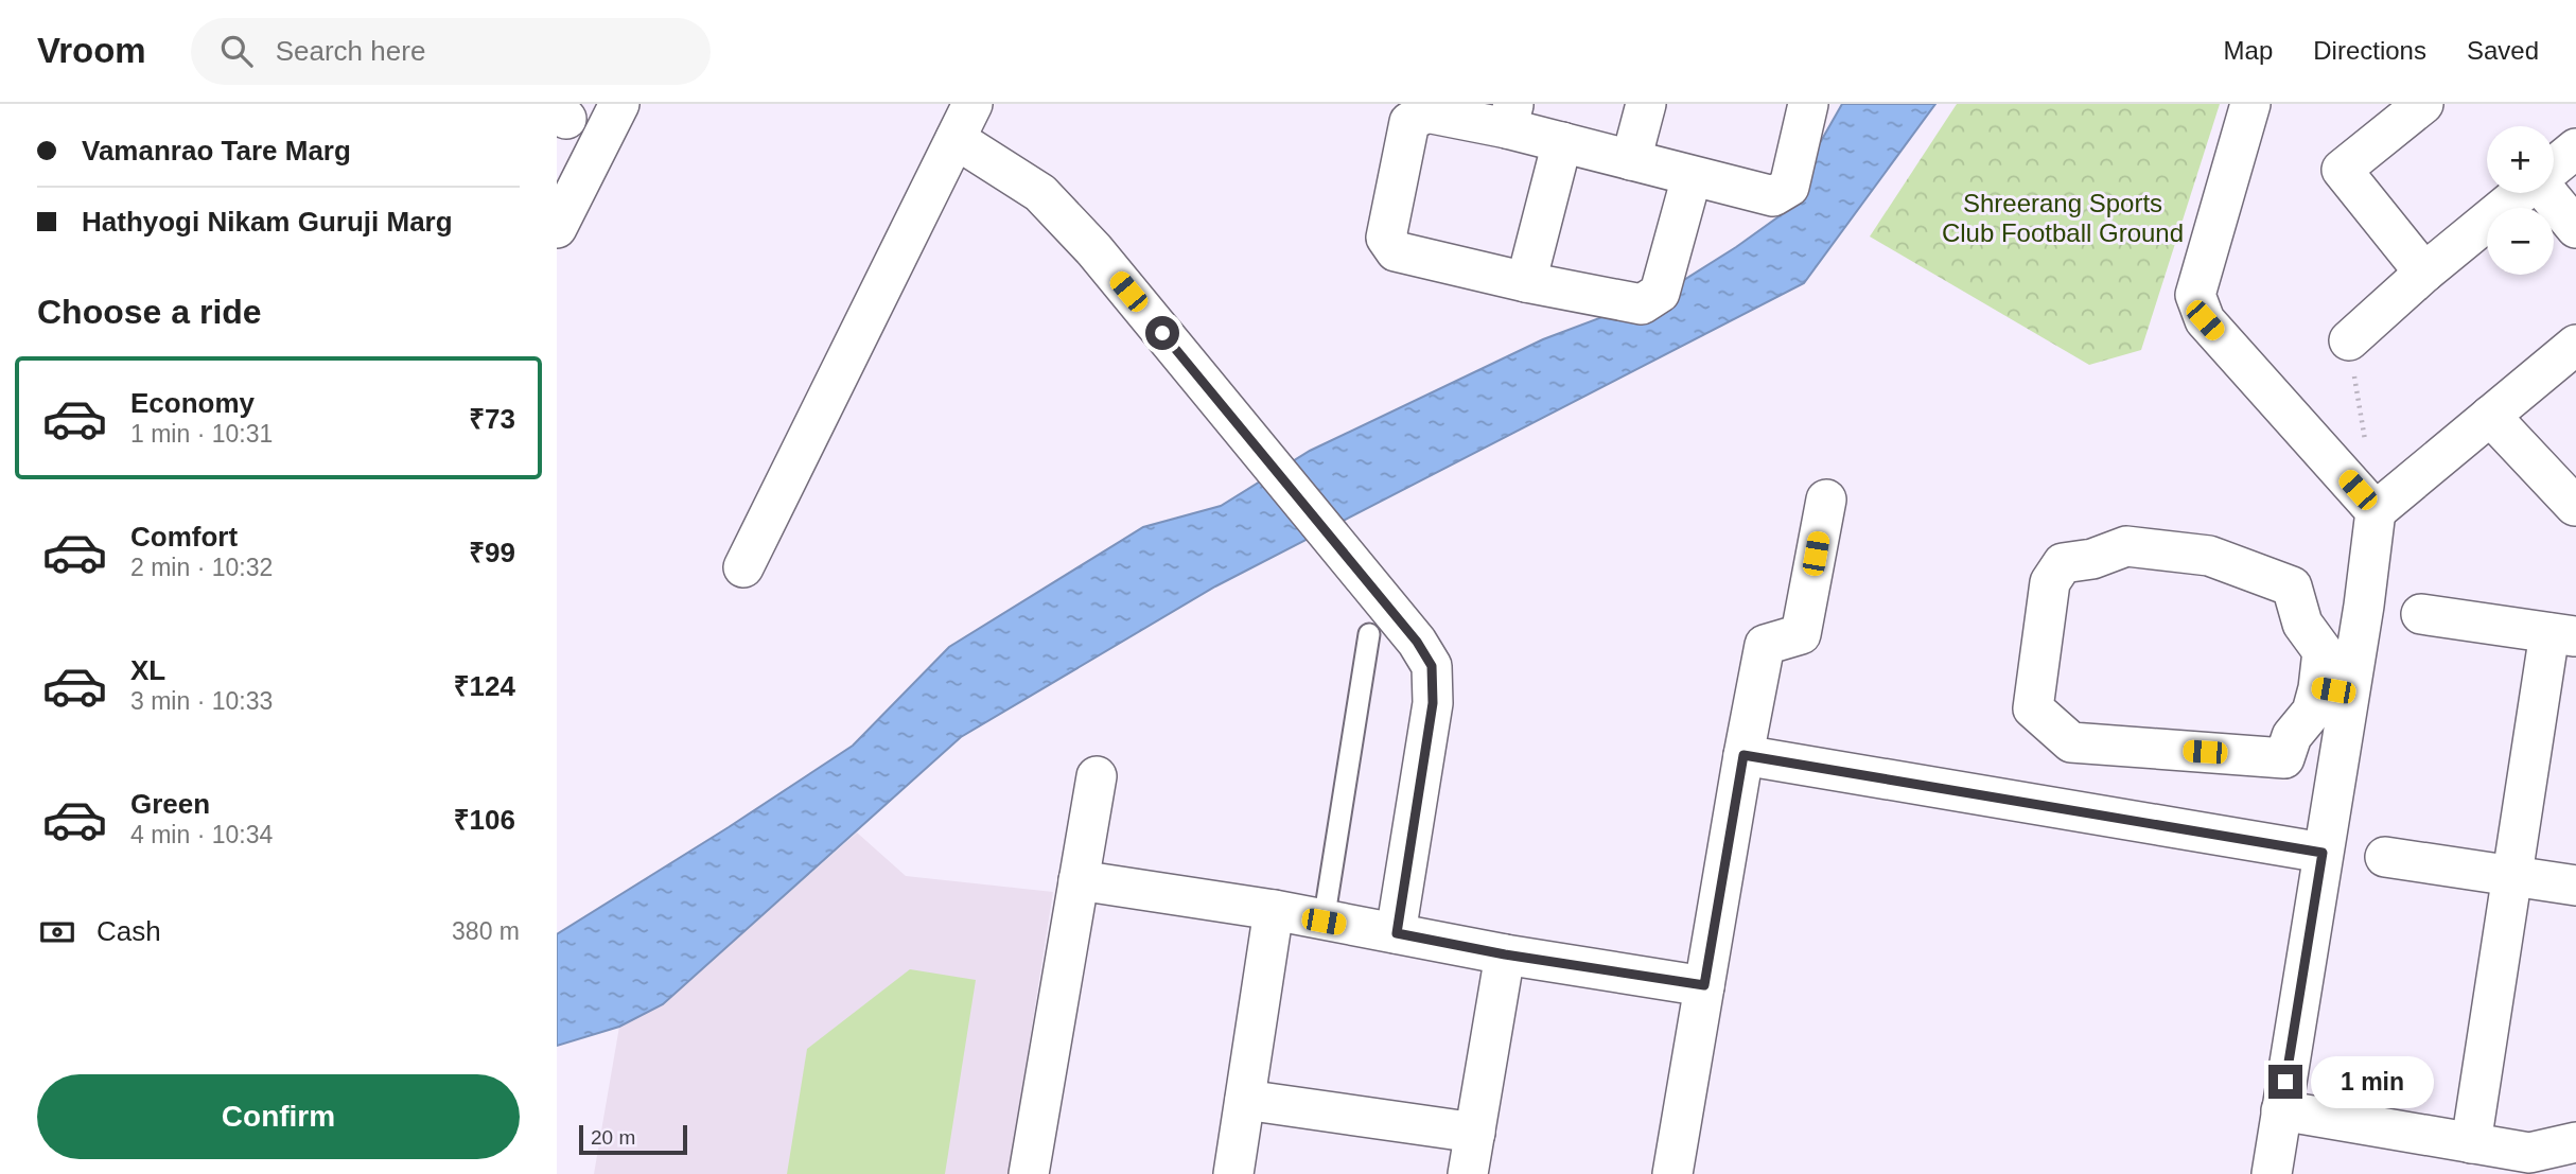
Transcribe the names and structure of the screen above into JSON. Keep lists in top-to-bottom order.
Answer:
{
  "parks": ["Shreerang Sports Club Football Ground"],
  "scale_bar": "20 m",
  "page": {
    "header": "Vroom",
    "search": "Search here",
    "nav": ["Map", "Directions", "Saved"],
    "banner": ["Vamanrao Tare Marg", "Hathyogi Nikam Guruji Marg"],
    "map_buttons": ["+", "−"],
    "heading": "Choose a ride",
    "list": [
      {
        "name": "Economy",
        "note": "1 min · 10:31",
        "value": "₹73"
      },
      {
        "name": "Comfort",
        "note": "2 min · 10:32",
        "value": "₹99"
      },
      {
        "name": "XL",
        "note": "3 min · 10:33",
        "value": "₹124"
      },
      {
        "name": "Green",
        "note": "4 min · 10:34",
        "value": "₹106"
      }
    ],
    "pay": ["Cash", "380 m"],
    "bubble": "1 min",
    "buttons": "Confirm",
    "scale": "20 m"
  }
}
